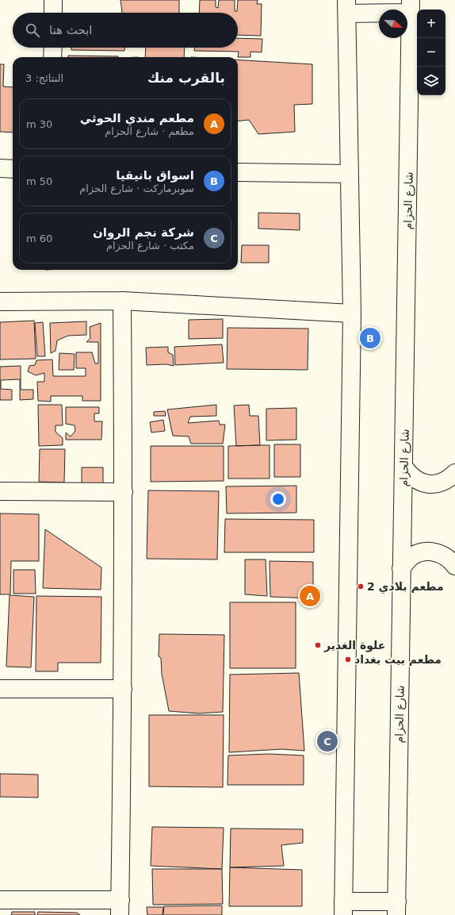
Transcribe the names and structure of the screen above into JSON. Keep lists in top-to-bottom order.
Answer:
{
  "streets": {
    "street": ["شارع الحزام"]
  },
  "places": ["مطعم بلادي 2", "علوة الغدير", "مطعم بيت بغداد"],
  "north": "bottom right",
  "page": {
    "map_buttons": ["+", "−"],
    "search": "ابحث هنا",
    "heading": ["بالقرب منك", "النتائج: 3"],
    "list": [
      {
        "mark": "A",
        "name": "مطعم مندي الحوثي",
        "note": "مطعم · شارع الحزام",
        "value": "30 m"
      },
      {
        "mark": "B",
        "name": "اسواق بانيقيا",
        "note": "سوبرماركت · شارع الحزام",
        "value": "50 m"
      },
      {
        "mark": "C",
        "name": "شركة نجم الروان",
        "note": "مكتب · شارع الحزام",
        "value": "60 m"
      }
    ],
    "pins": ["B", "A", "C"]
  }
}
